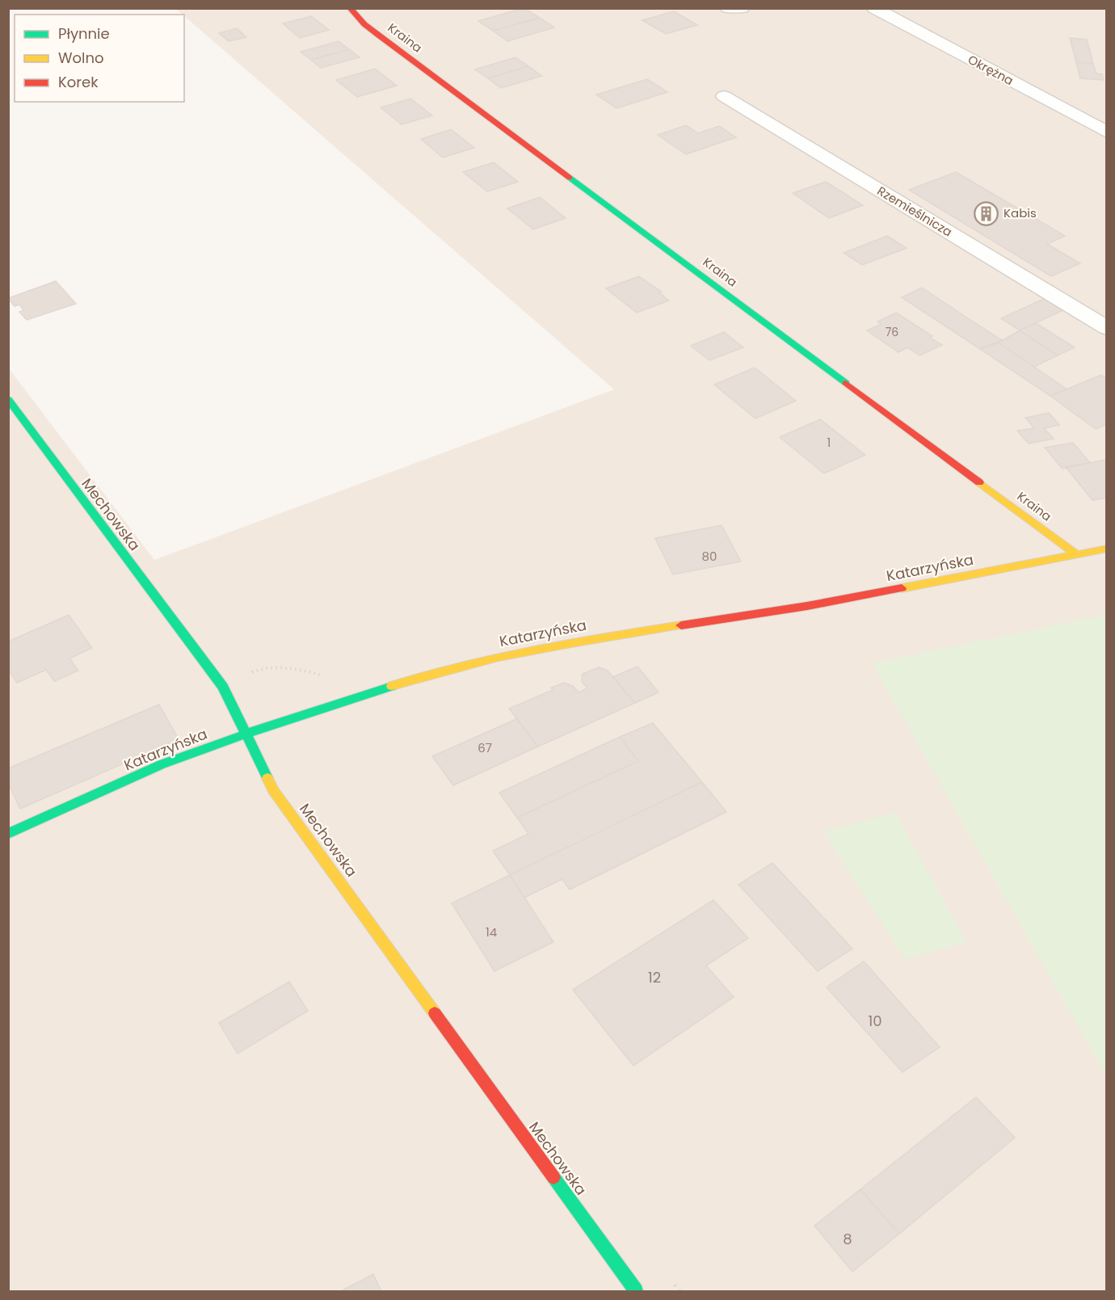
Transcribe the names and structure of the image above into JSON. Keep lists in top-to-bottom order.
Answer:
{
  "streets": {
    "street": [
      "Kraina",
      "Okrężna",
      "Rzemieślnicza",
      "Mechowska",
      "Katarzyńska"
    ]
  },
  "crossings": [
    ["Kraina", "Katarzyńska"],
    ["Mechowska", "Katarzyńska"]
  ],
  "places": {
    "building": ["Kabis"]
  },
  "house_numbers": [
    "76",
    "1",
    "80",
    "67",
    "14",
    "12",
    "10",
    "8"
  ],
  "legend": ["Płynnie", "Wolno", "Korek"]
}
